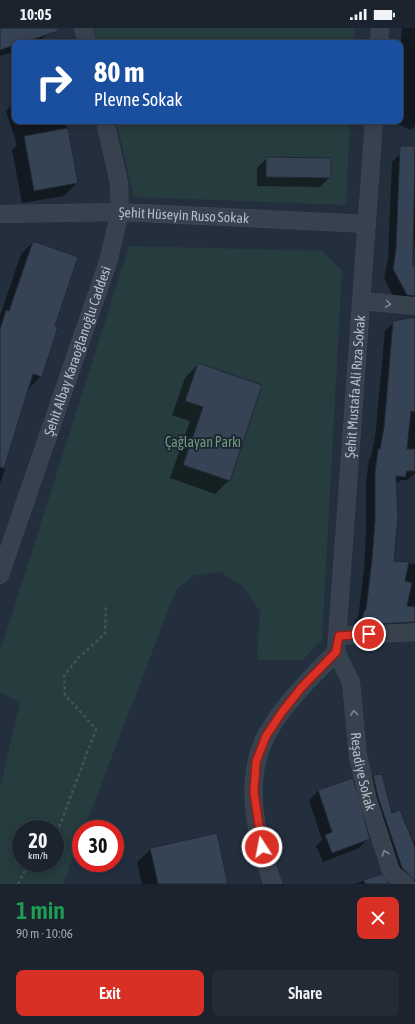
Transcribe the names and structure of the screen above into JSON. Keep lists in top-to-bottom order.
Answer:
{
  "streets": {
    "street": [
      "Şehit Hüseyin Ruso Sokak",
      "Şehit Albay Karaoğlanoğlu Caddesi",
      "Şehit Mustafa Ali Rıza Sokak",
      "Reşadiye Sokak"
    ]
  },
  "crossings": [
    ["Şehit Hüseyin Ruso Sokak", "Şehit Albay Karaoğlanoğlu Caddesi"],
    ["Şehit Hüseyin Ruso Sokak", "Şehit Mustafa Ali Rıza Sokak"],
    ["Şehit Mustafa Ali Rıza Sokak", "Reşadiye Sokak"]
  ],
  "one_way": ["Reşadiye Sokak"],
  "parks": ["Çağlayan Parkı"],
  "page": {
    "status": "10:05",
    "turn": ["80 m", "Plevne Sokak"],
    "speed": "20 km/h",
    "limit": "30",
    "heading": ["1 min", "90 m · 10:06"],
    "buttons": ["Exit", "Share"]
  }
}
